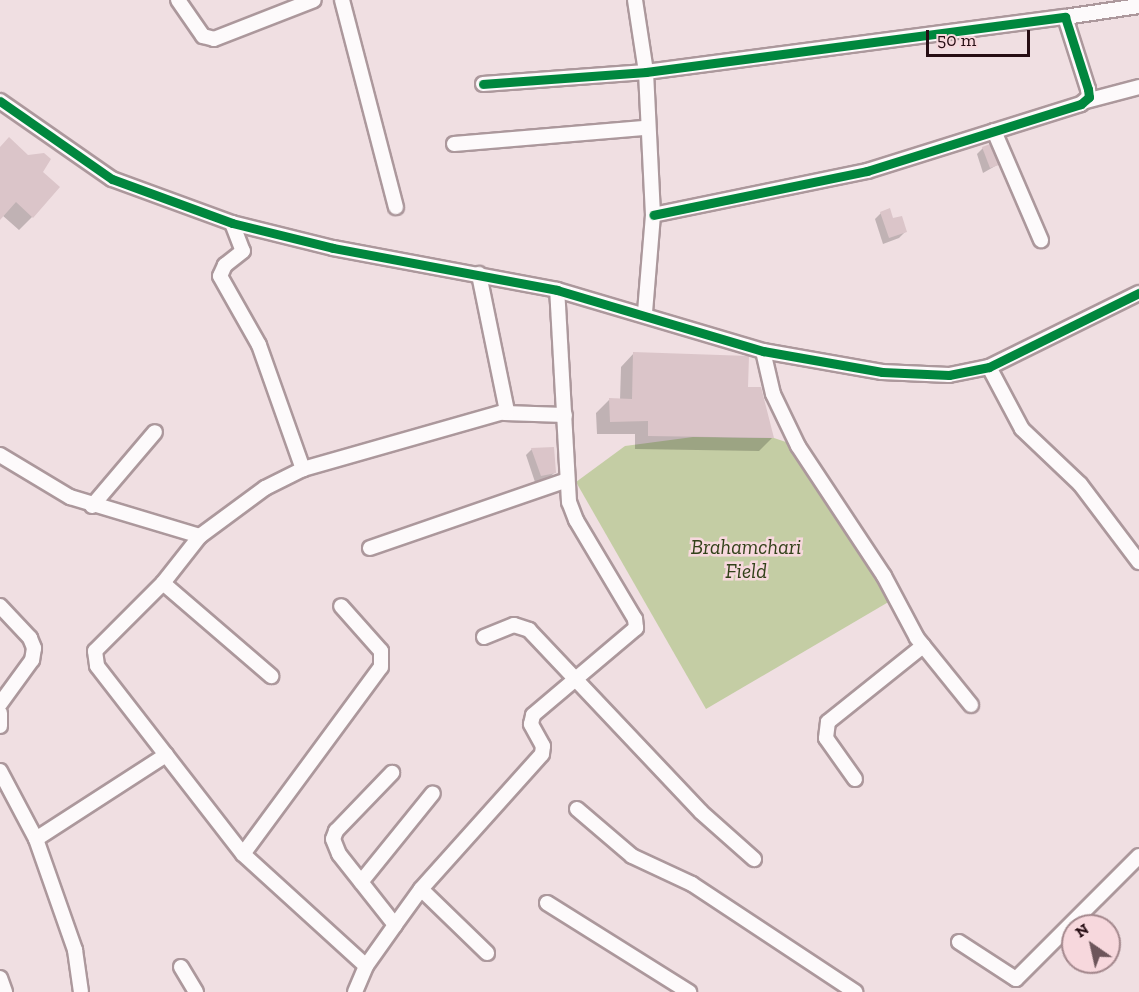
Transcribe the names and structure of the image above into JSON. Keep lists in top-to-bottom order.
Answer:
{
  "parks": ["Brahamchari Field"],
  "scale_bar": "50 m",
  "north": "top left"
}
